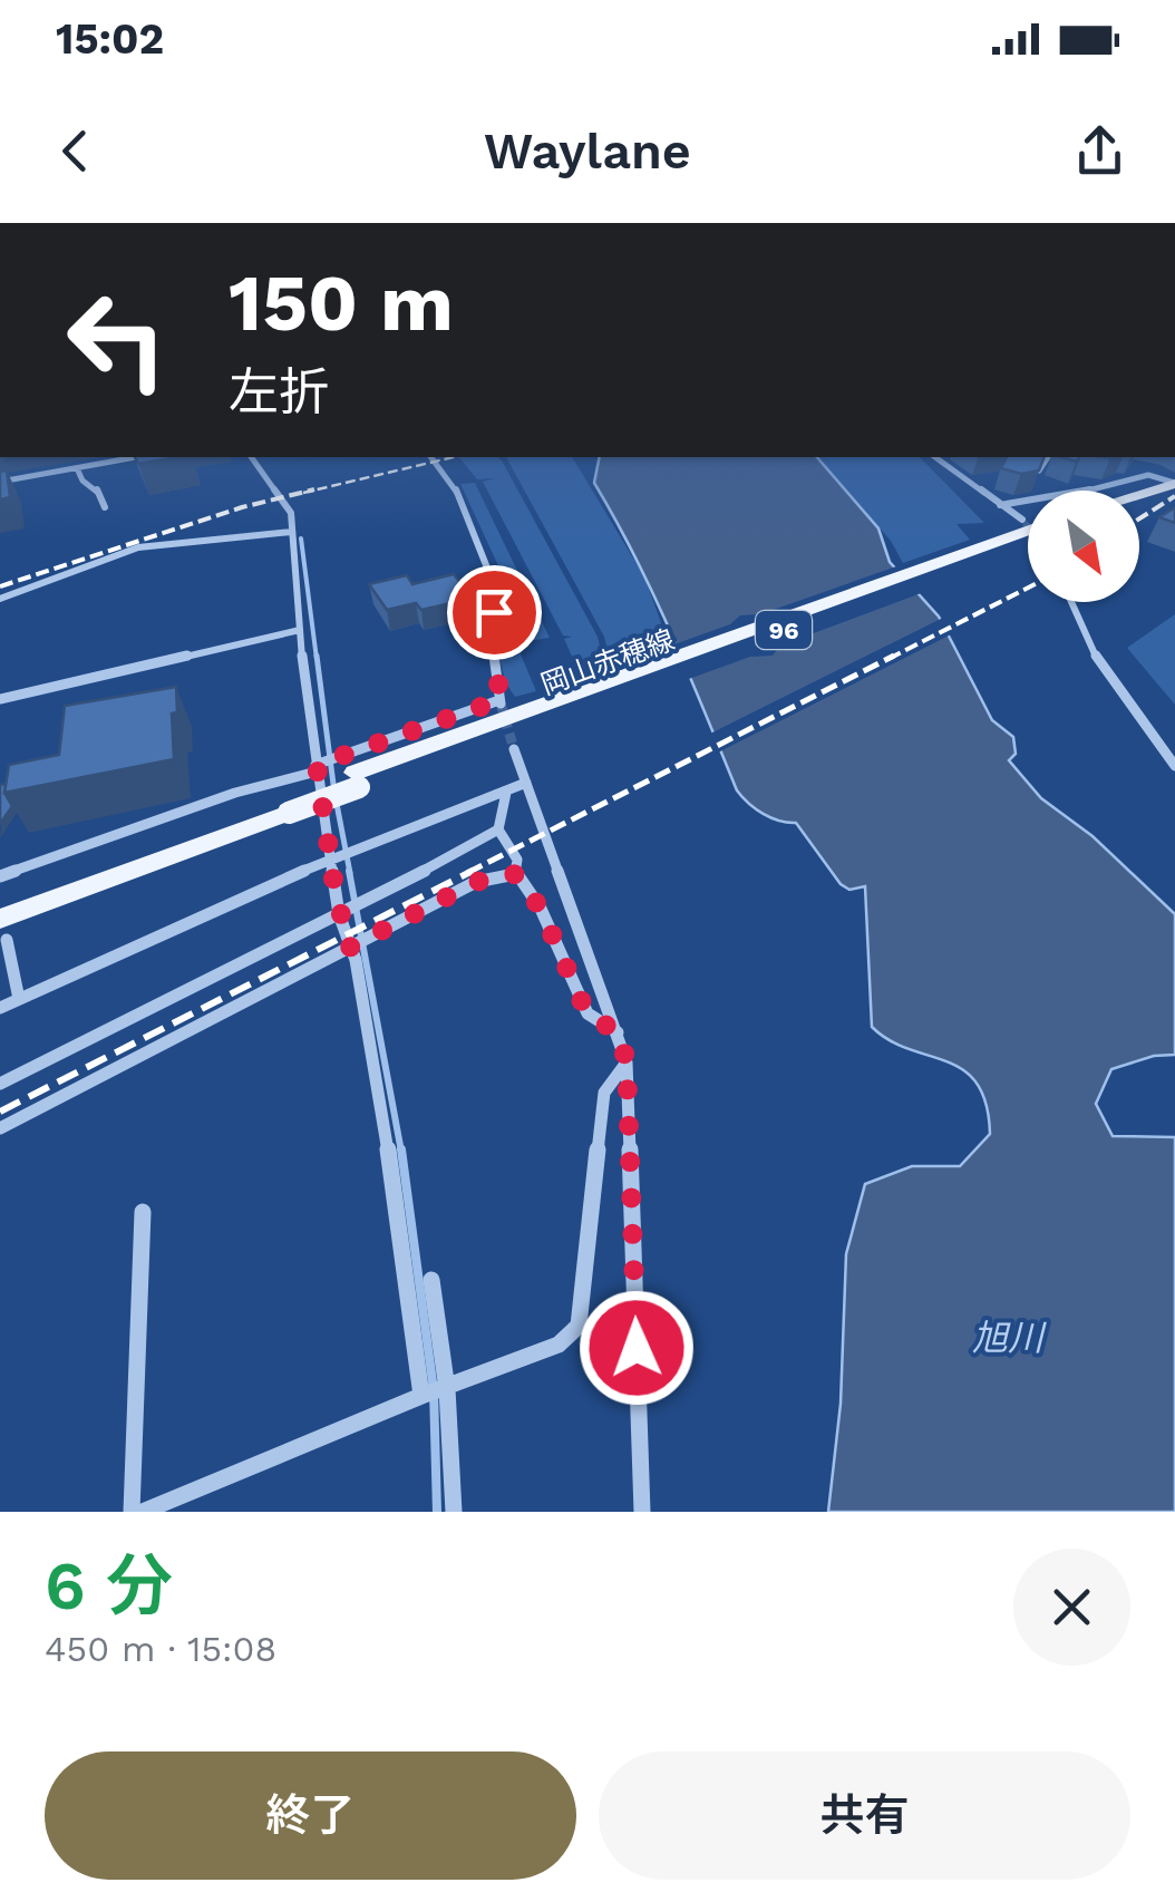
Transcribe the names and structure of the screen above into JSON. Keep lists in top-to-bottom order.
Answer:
{
  "streets": {
    "main road": ["96", "岡山赤穂線"]
  },
  "water": ["旭川"],
  "north": "bottom right",
  "page": {
    "status": "15:02",
    "header": "Waylane",
    "turn": ["150 m", "左折"],
    "heading": ["6 分", "450 m · 15:08"],
    "buttons": ["終了", "共有"]
  }
}
